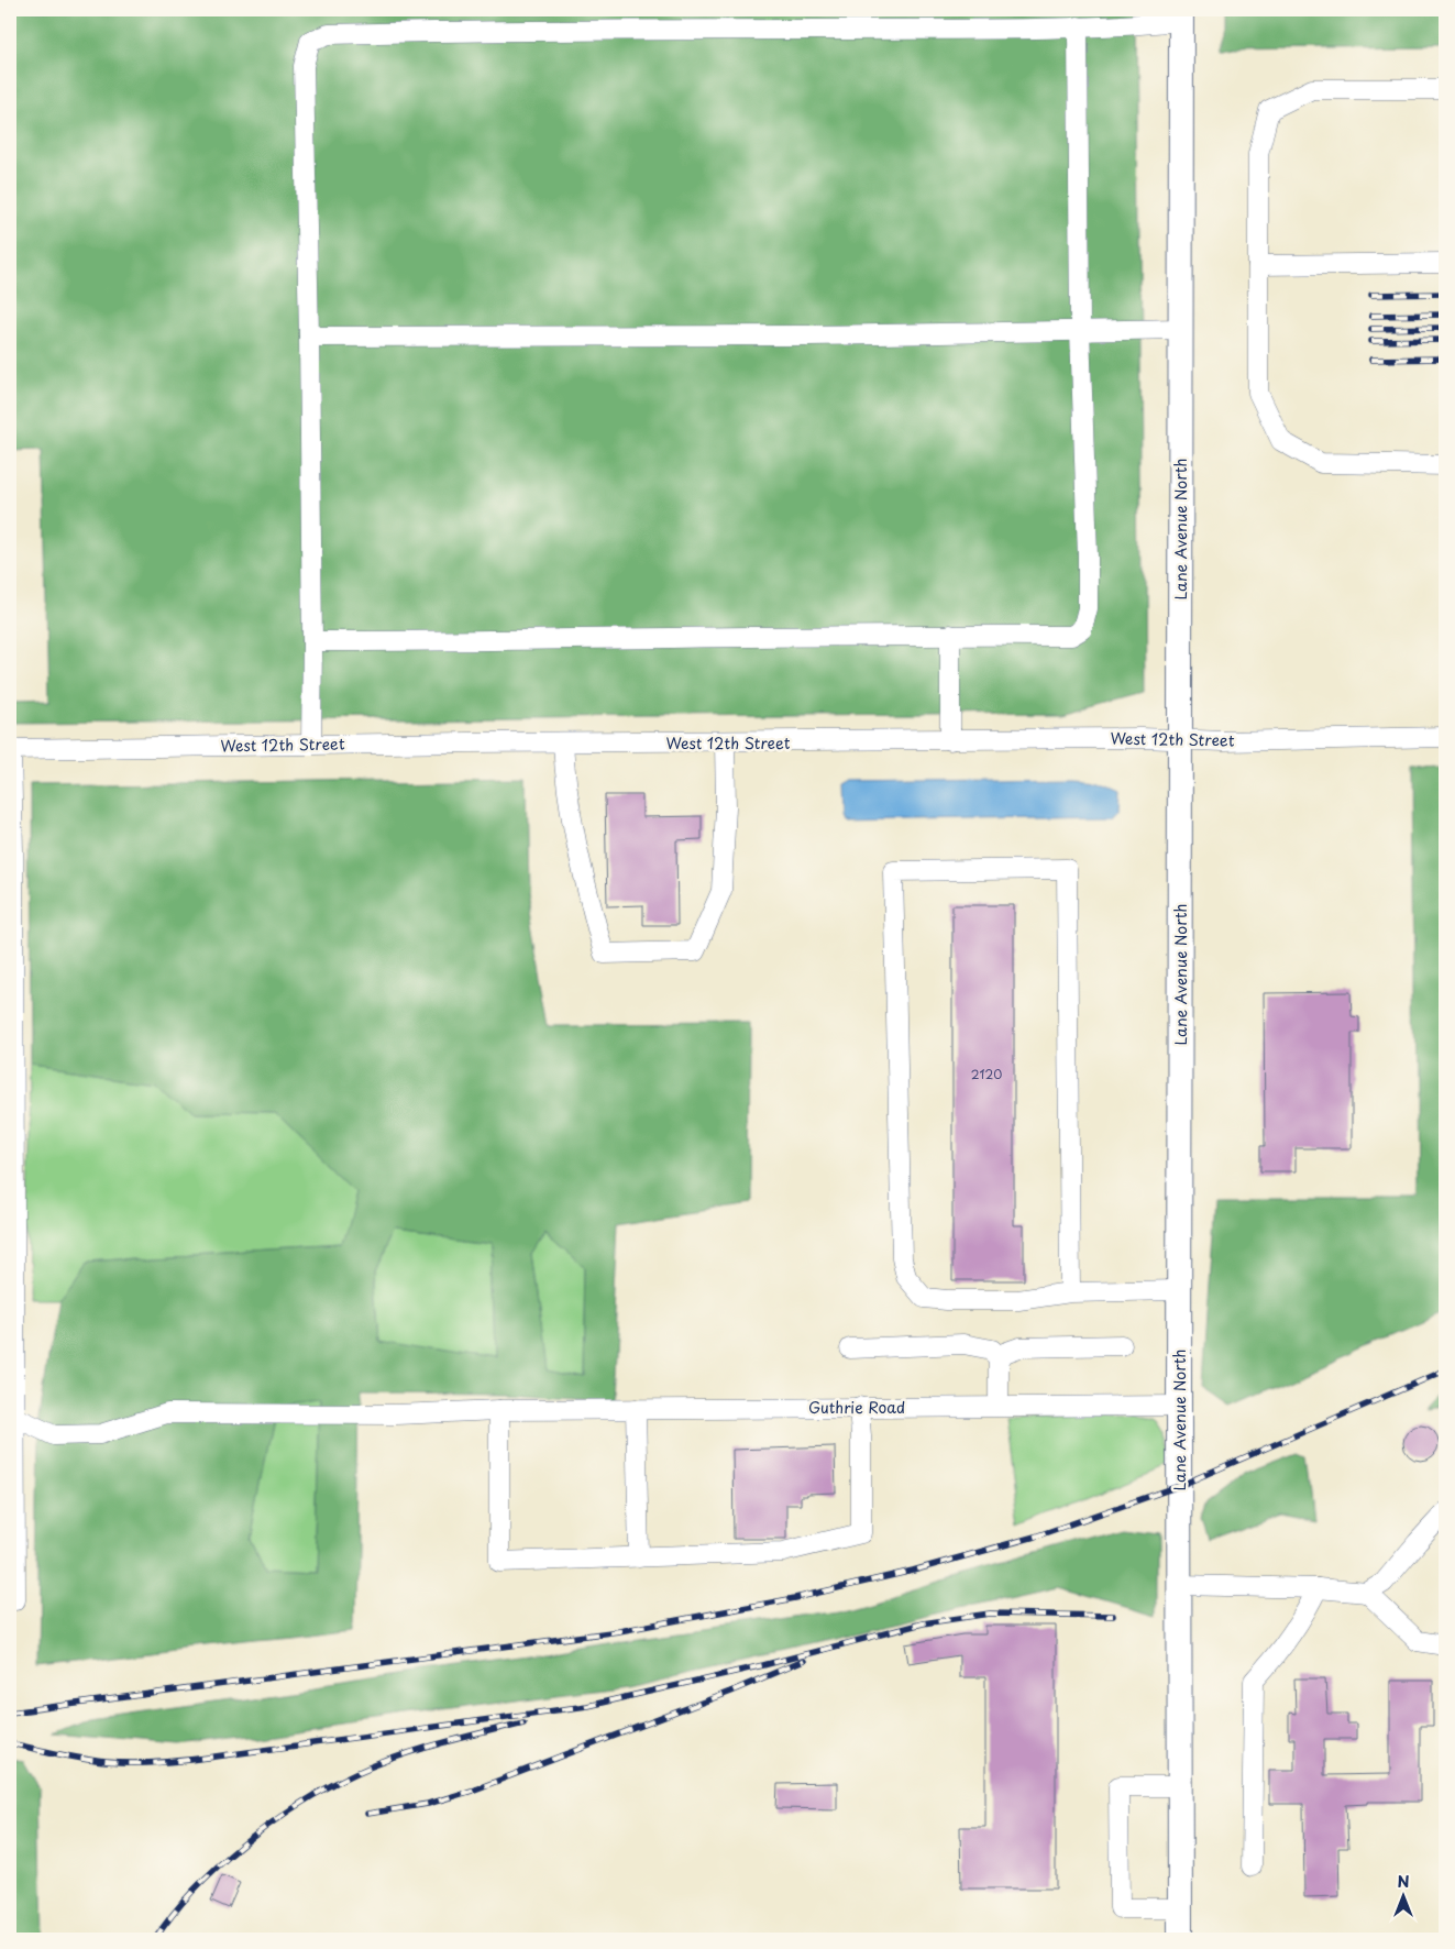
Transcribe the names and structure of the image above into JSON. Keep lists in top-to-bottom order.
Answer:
{
  "streets": {
    "main road": ["Lane Avenue North"],
    "street": ["West 12th Street", "Guthrie Road"]
  },
  "crossings": [
    ["Lane Avenue North", "West 12th Street"],
    ["Lane Avenue North", "Guthrie Road"]
  ],
  "house_numbers": ["2120"],
  "north": "top"
}
